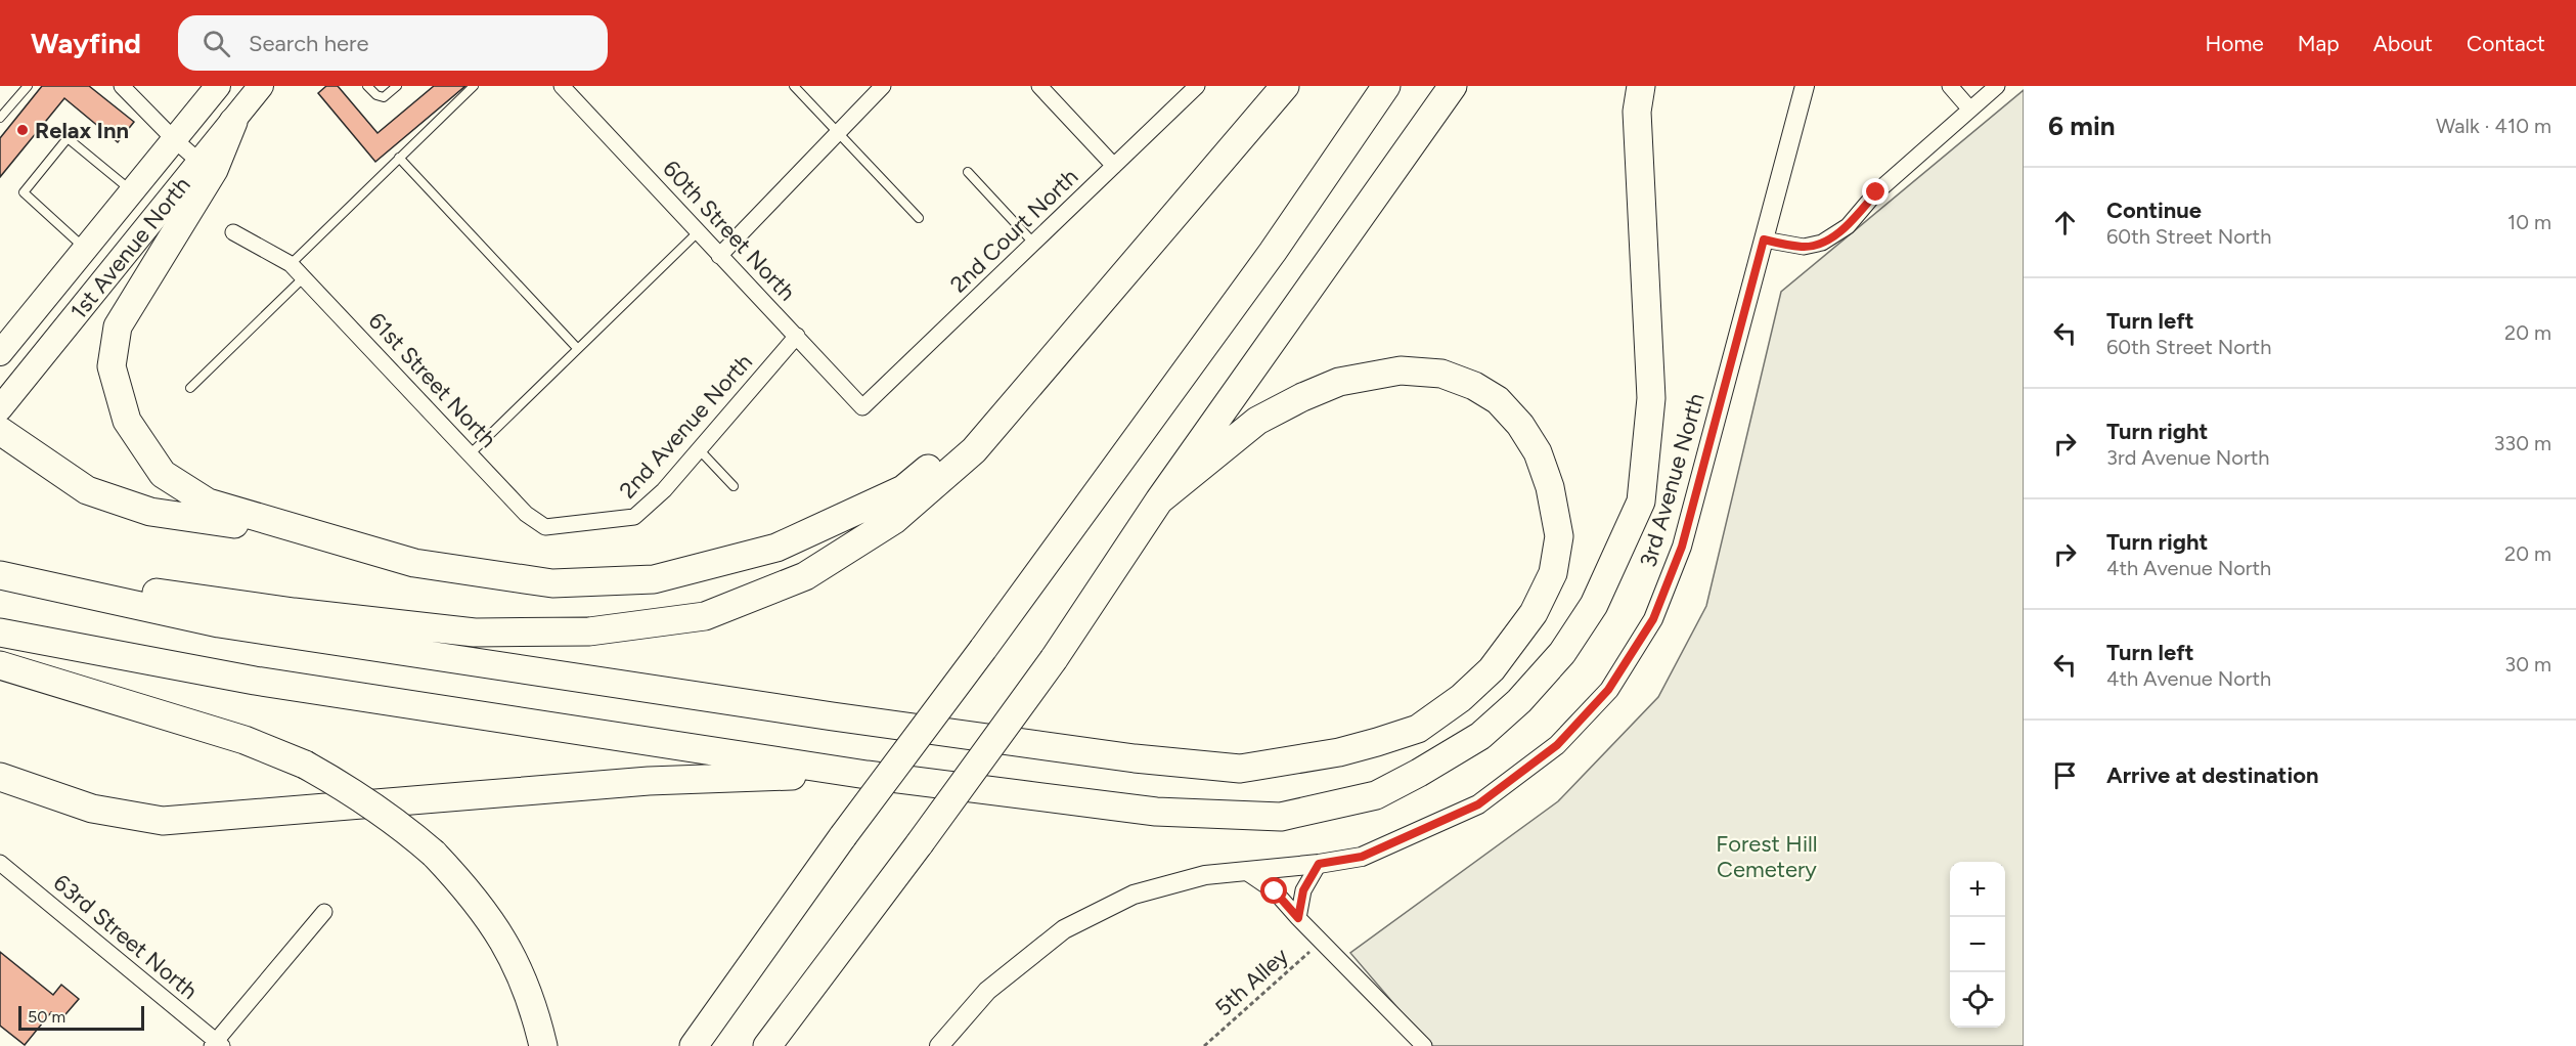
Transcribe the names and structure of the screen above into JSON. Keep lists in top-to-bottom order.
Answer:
{
  "streets": {
    "main road": ["1st Avenue North"],
    "street": [
      "60th Street North",
      "2nd Court North",
      "61st Street North",
      "2nd Avenue North",
      "3rd Avenue North",
      "63rd Street North"
    ],
    "path": ["5th Alley"]
  },
  "crossings": [
    ["60th Street North", "2nd Court North"],
    ["60th Street North", "2nd Avenue North"],
    ["61st Street North", "2nd Avenue North"]
  ],
  "parks": ["Forest Hill Cemetery"],
  "places": ["Relax Inn"],
  "scale_bar": "50 m",
  "page": {
    "header": "Wayfind",
    "search": "Search here",
    "nav": [
      "Home",
      "Map",
      "About",
      "Contact"
    ],
    "heading": ["6 min", "Walk · 410 m"],
    "list": [
      ["Continue", "60th Street North", "10 m"],
      ["Turn left", "60th Street North", "20 m"],
      ["Turn right", "3rd Avenue North", "330 m"],
      ["Turn right", "4th Avenue North", "20 m"],
      ["Turn left", "4th Avenue North", "30 m"],
      "Arrive at destination"
    ],
    "map_buttons": ["+", "−"],
    "scale": "50 m"
  }
}
